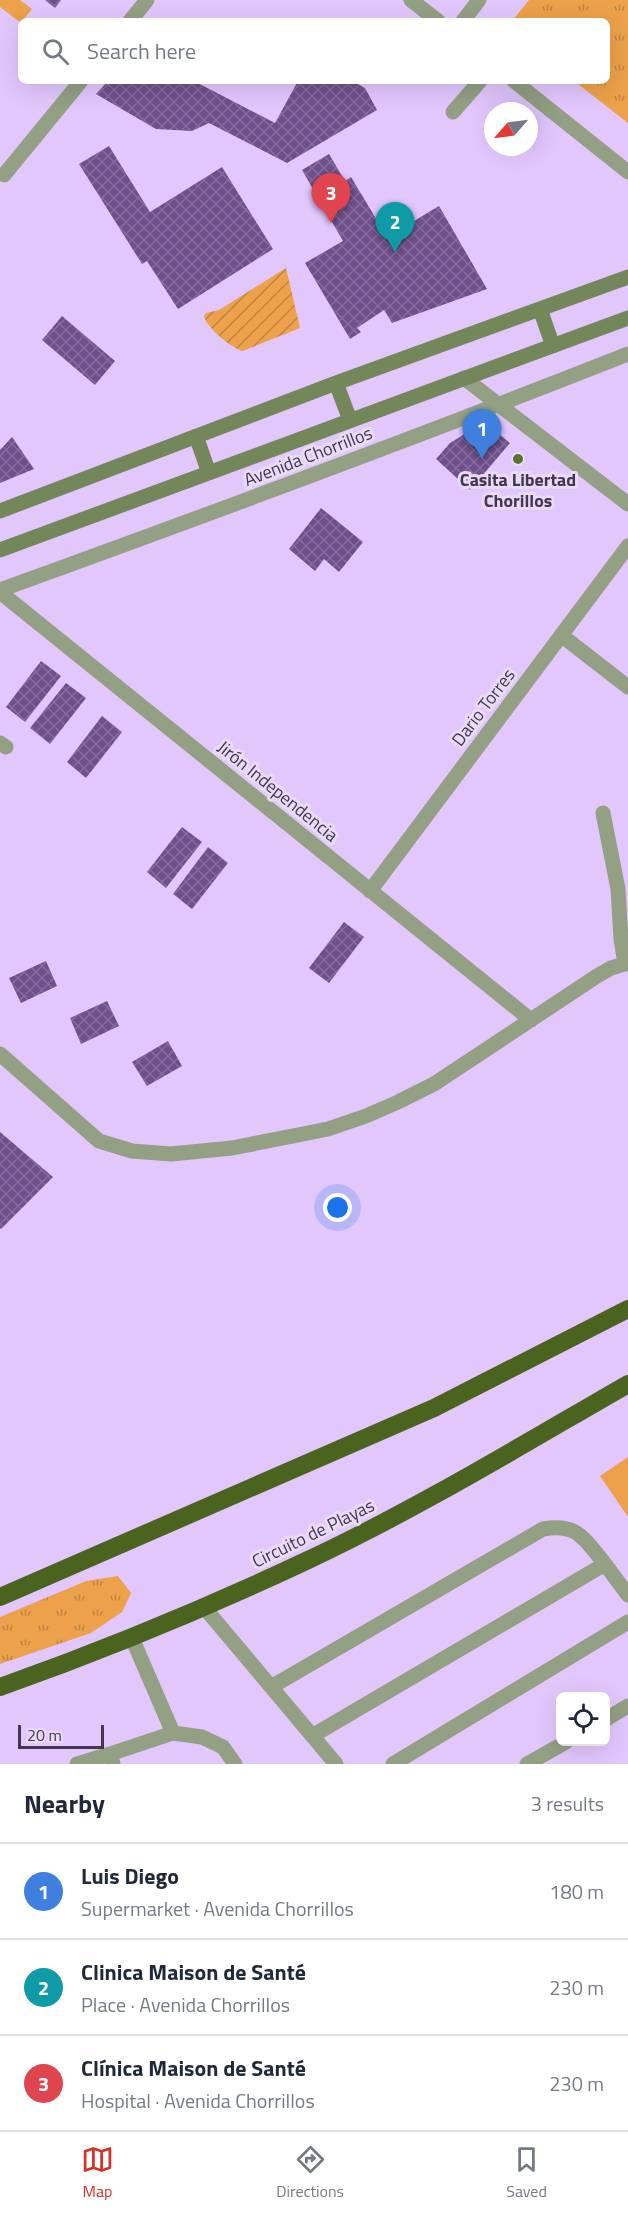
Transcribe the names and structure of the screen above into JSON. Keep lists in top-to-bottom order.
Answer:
{
  "streets": {
    "highway": ["Circuito de Playas"],
    "main road": ["Avenida Chorrillos"],
    "street": ["Dario Torres", "Jirón Independencia"]
  },
  "crossings": [
    ["Avenida Chorrillos", "Jirón Independencia"],
    ["Dario Torres", "Jirón Independencia"]
  ],
  "places": ["Casita Libertad Chorillos"],
  "scale_bar": "20 m",
  "north": "bottom left",
  "page": {
    "search": "Search here",
    "pins": ["3", "2", "1"],
    "scale": "20 m",
    "heading": ["Nearby", "3 results"],
    "list": [
      {
        "mark": "1",
        "name": "Luis Diego",
        "note": "Supermarket · Avenida Chorrillos",
        "value": "180 m"
      },
      {
        "mark": "2",
        "name": "Clinica Maison de Santé",
        "note": "Place · Avenida Chorrillos",
        "value": "230 m"
      },
      {
        "mark": "3",
        "name": "Clínica Maison de Santé",
        "note": "Hospital · Avenida Chorrillos",
        "value": "230 m"
      }
    ],
    "nav": ["Map", "Directions", "Saved"]
  }
}
